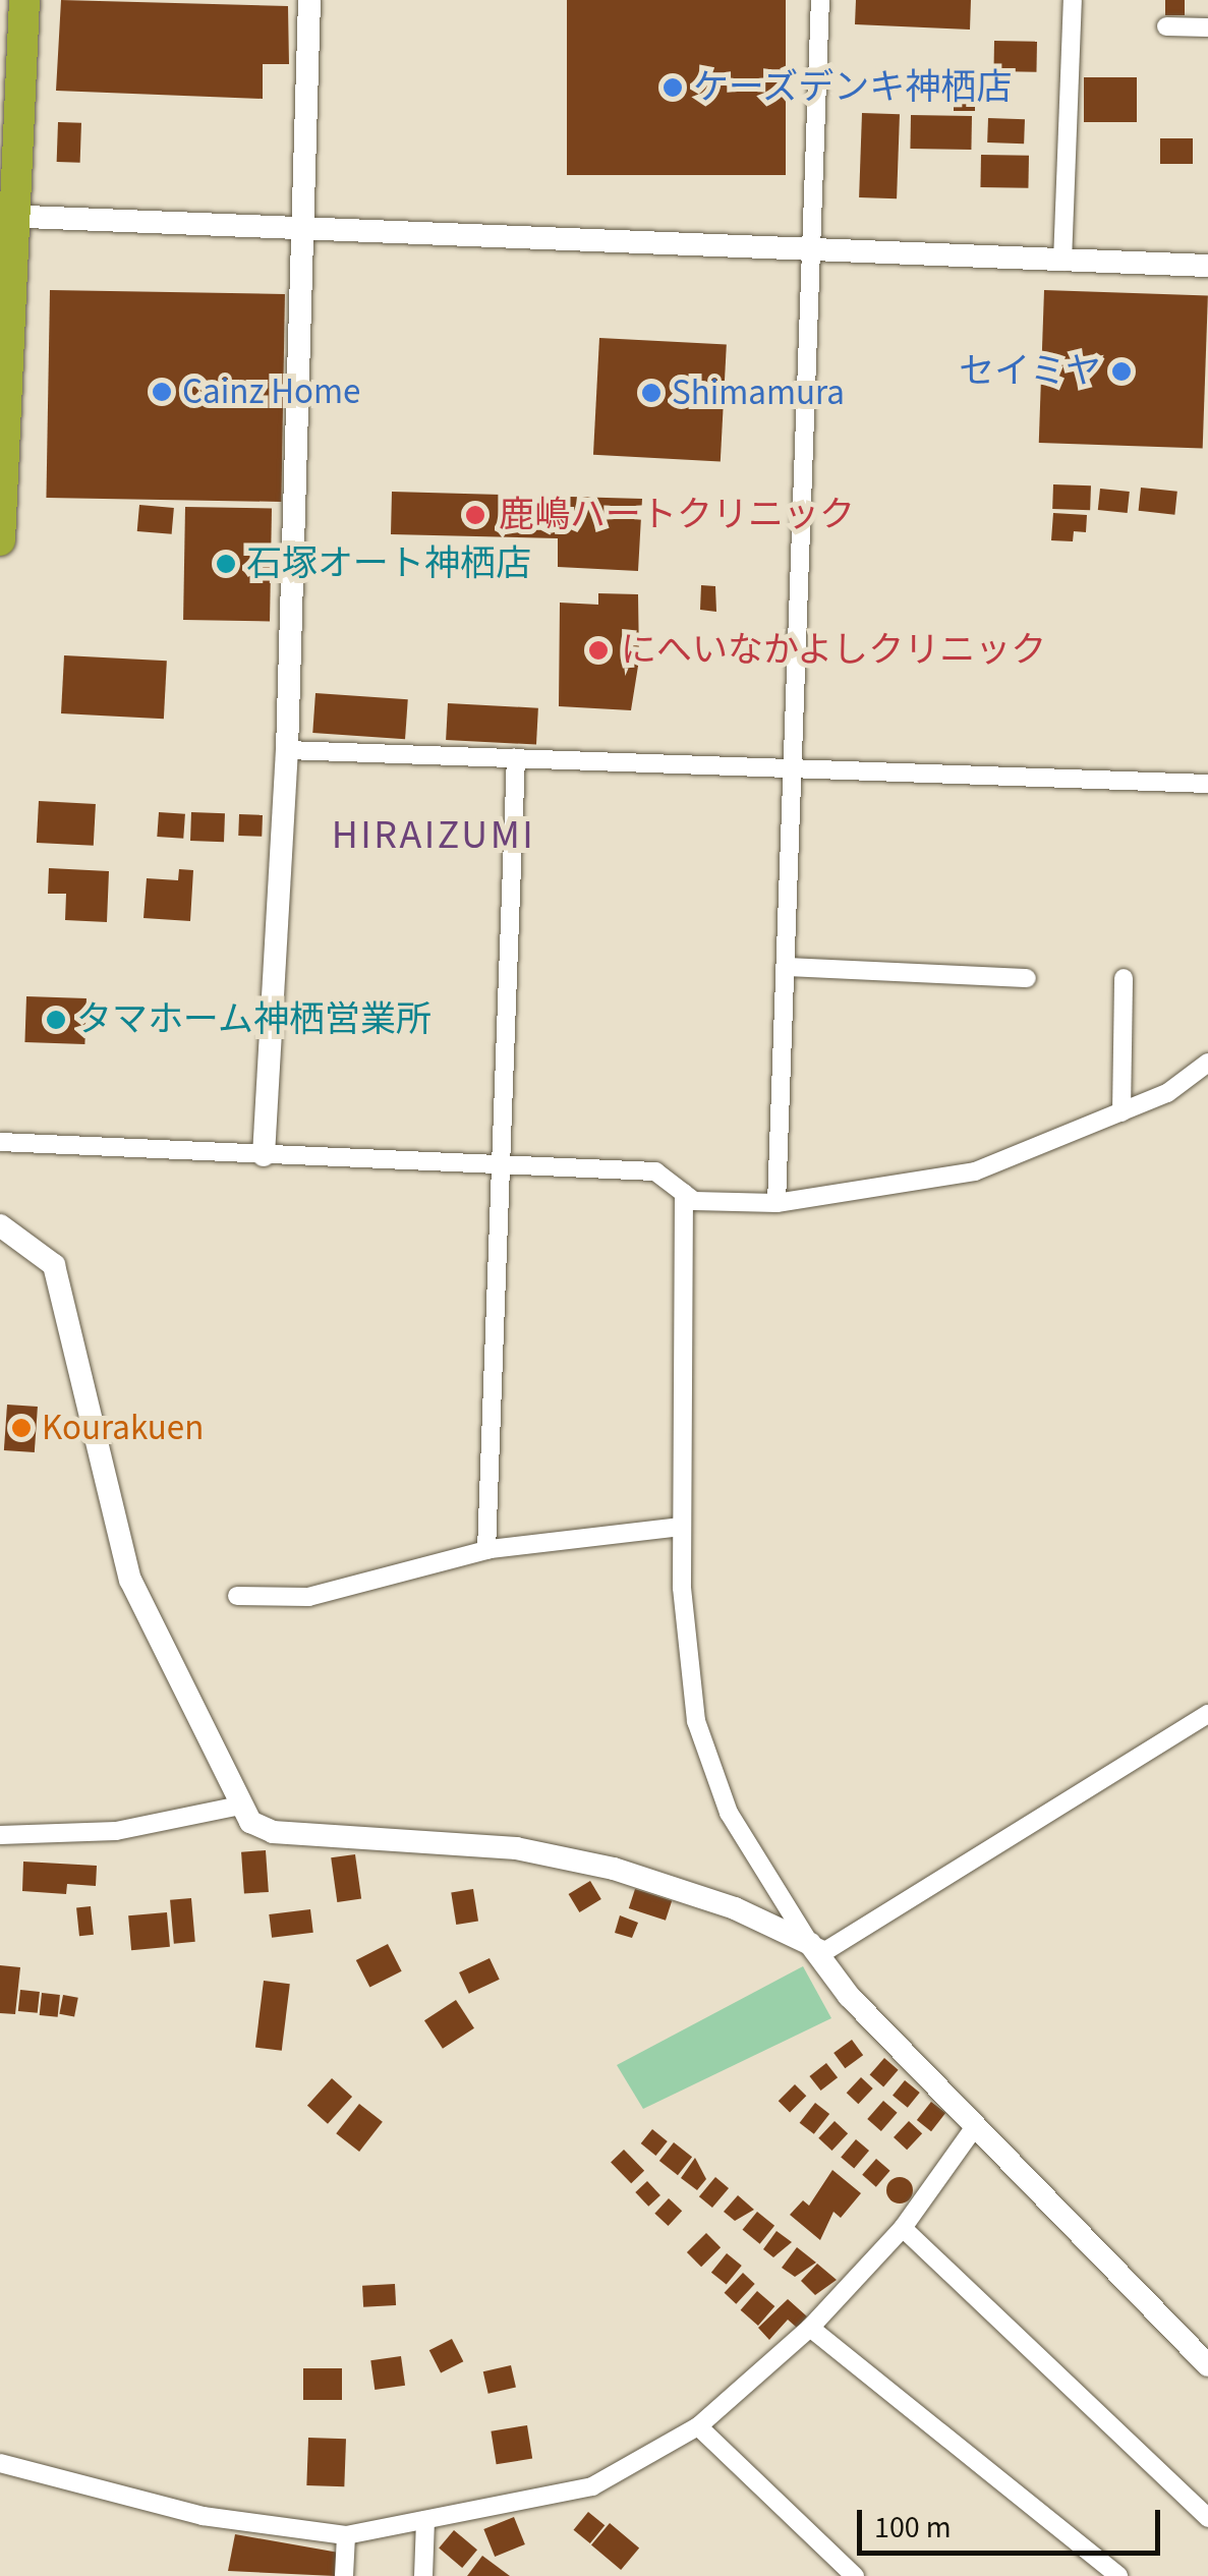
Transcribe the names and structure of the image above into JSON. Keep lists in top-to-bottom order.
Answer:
{
  "districts": ["HIRAIZUMI"],
  "places": [
    "ケーズデンキ神栖店",
    "セイミヤ",
    "Cainz Home",
    "Shimamura",
    "鹿嶋ハートクリニック",
    "石塚オート神栖店",
    "にへいなかよしクリニック",
    "タマホーム神栖営業所",
    "Kourakuen"
  ],
  "scale_bar": "100 m"
}
